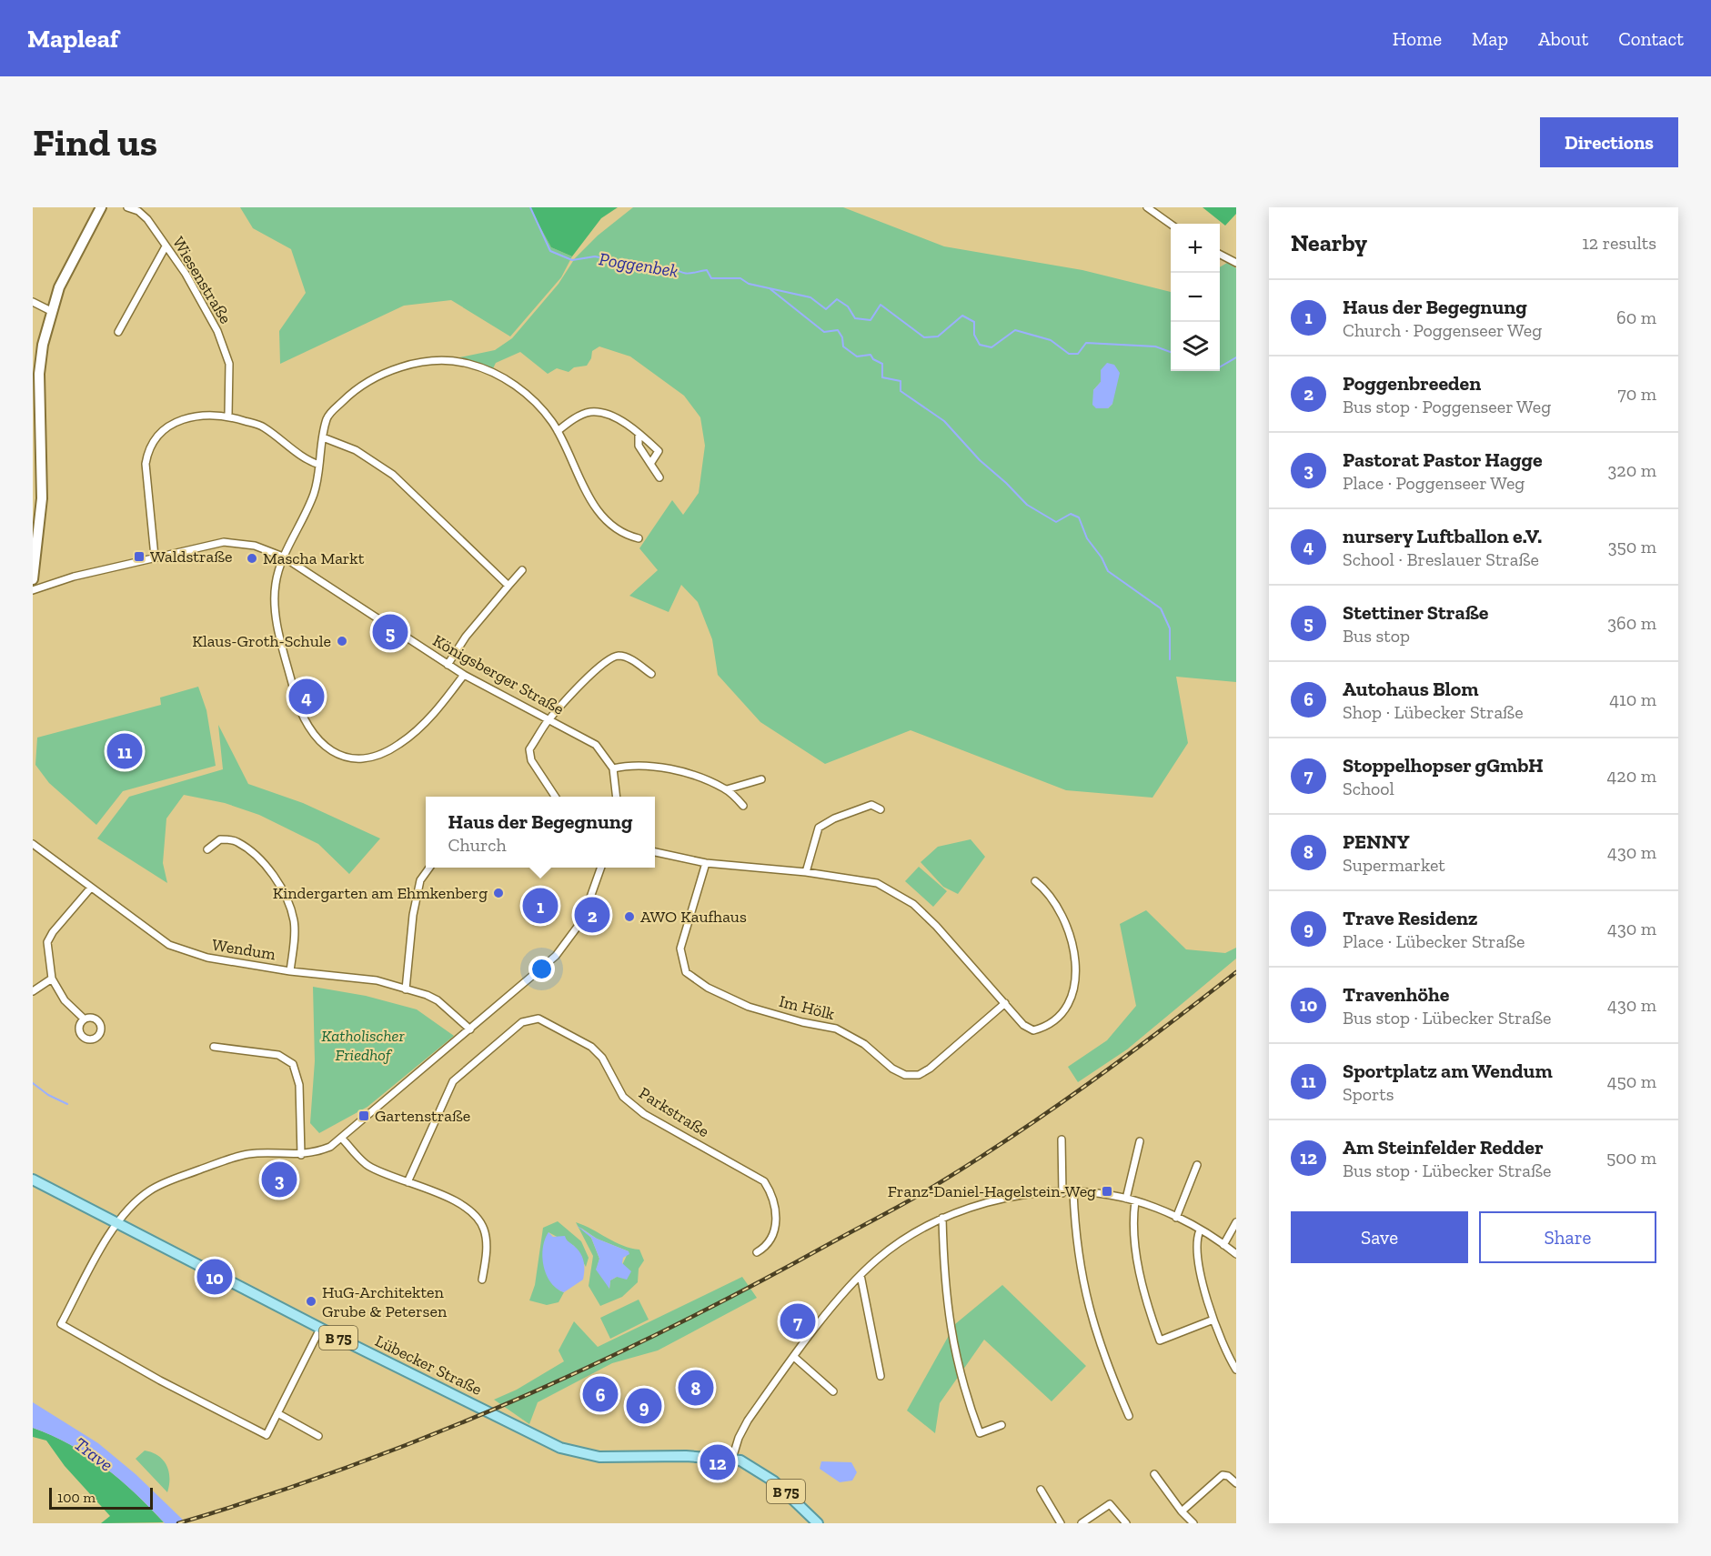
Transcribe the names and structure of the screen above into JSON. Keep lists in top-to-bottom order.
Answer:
{
  "streets": {
    "main road": ["B 75", "Lübecker Straße"],
    "street": [
      "Wiesenstraße",
      "Königsberger Straße",
      "Wendum",
      "Im Hölk",
      "Parkstraße"
    ]
  },
  "water": ["Poggenbek", "Trave"],
  "parks": ["Katholischer Friedhof"],
  "places": {
    "transit": ["Waldstraße", "Gartenstraße", "Franz-Daniel-Hagelstein-Weg"],
    "other": [
      "Mascha Markt",
      "Klaus-Groth-Schule",
      "Kindergarten am Ehmkenberg",
      "AWO Kaufhaus",
      "HuG-Architekten Grube & Petersen"
    ]
  },
  "scale_bar": "100 m",
  "page": {
    "header": "Mapleaf",
    "nav": [
      "Home",
      "Map",
      "About",
      "Contact"
    ],
    "buttons": [
      "Directions",
      ["Save", "Share"]
    ],
    "title": "Find us",
    "heading": ["Nearby", "12 results"],
    "map_buttons": ["+", "−"],
    "list": [
      {
        "mark": "1",
        "name": "Haus der Begegnung",
        "note": "Church · Poggenseer Weg",
        "value": "60 m"
      },
      {
        "mark": "2",
        "name": "Poggenbreeden",
        "note": "Bus stop · Poggenseer Weg",
        "value": "70 m"
      },
      {
        "mark": "3",
        "name": "Pastorat Pastor Hagge",
        "note": "Place · Poggenseer Weg",
        "value": "320 m"
      },
      {
        "mark": "4",
        "name": "nursery Luftballon e.V.",
        "note": "School · Breslauer Straße",
        "value": "350 m"
      },
      {
        "mark": "5",
        "name": "Stettiner Straße",
        "note": "Bus stop",
        "value": "360 m"
      },
      {
        "mark": "6",
        "name": "Autohaus Blom",
        "note": "Shop · Lübecker Straße",
        "value": "410 m"
      },
      {
        "mark": "7",
        "name": "Stoppelhopser gGmbH",
        "note": "School",
        "value": "420 m"
      },
      {
        "mark": "8",
        "name": "PENNY",
        "note": "Supermarket",
        "value": "430 m"
      },
      {
        "mark": "9",
        "name": "Trave Residenz",
        "note": "Place · Lübecker Straße",
        "value": "430 m"
      },
      {
        "mark": "10",
        "name": "Travenhöhe",
        "note": "Bus stop · Lübecker Straße",
        "value": "430 m"
      },
      {
        "mark": "11",
        "name": "Sportplatz am Wendum",
        "note": "Sports",
        "value": "450 m"
      },
      {
        "mark": "12",
        "name": "Am Steinfelder Redder",
        "note": "Bus stop · Lübecker Straße",
        "value": "500 m"
      }
    ],
    "pins": [
      "5",
      "4",
      "11",
      "1",
      "2",
      "3",
      "10",
      "7",
      "8",
      "6",
      "9",
      "12"
    ],
    "popup": ["Haus der Begegnung", "Church"],
    "scale": "100 m"
  }
}
